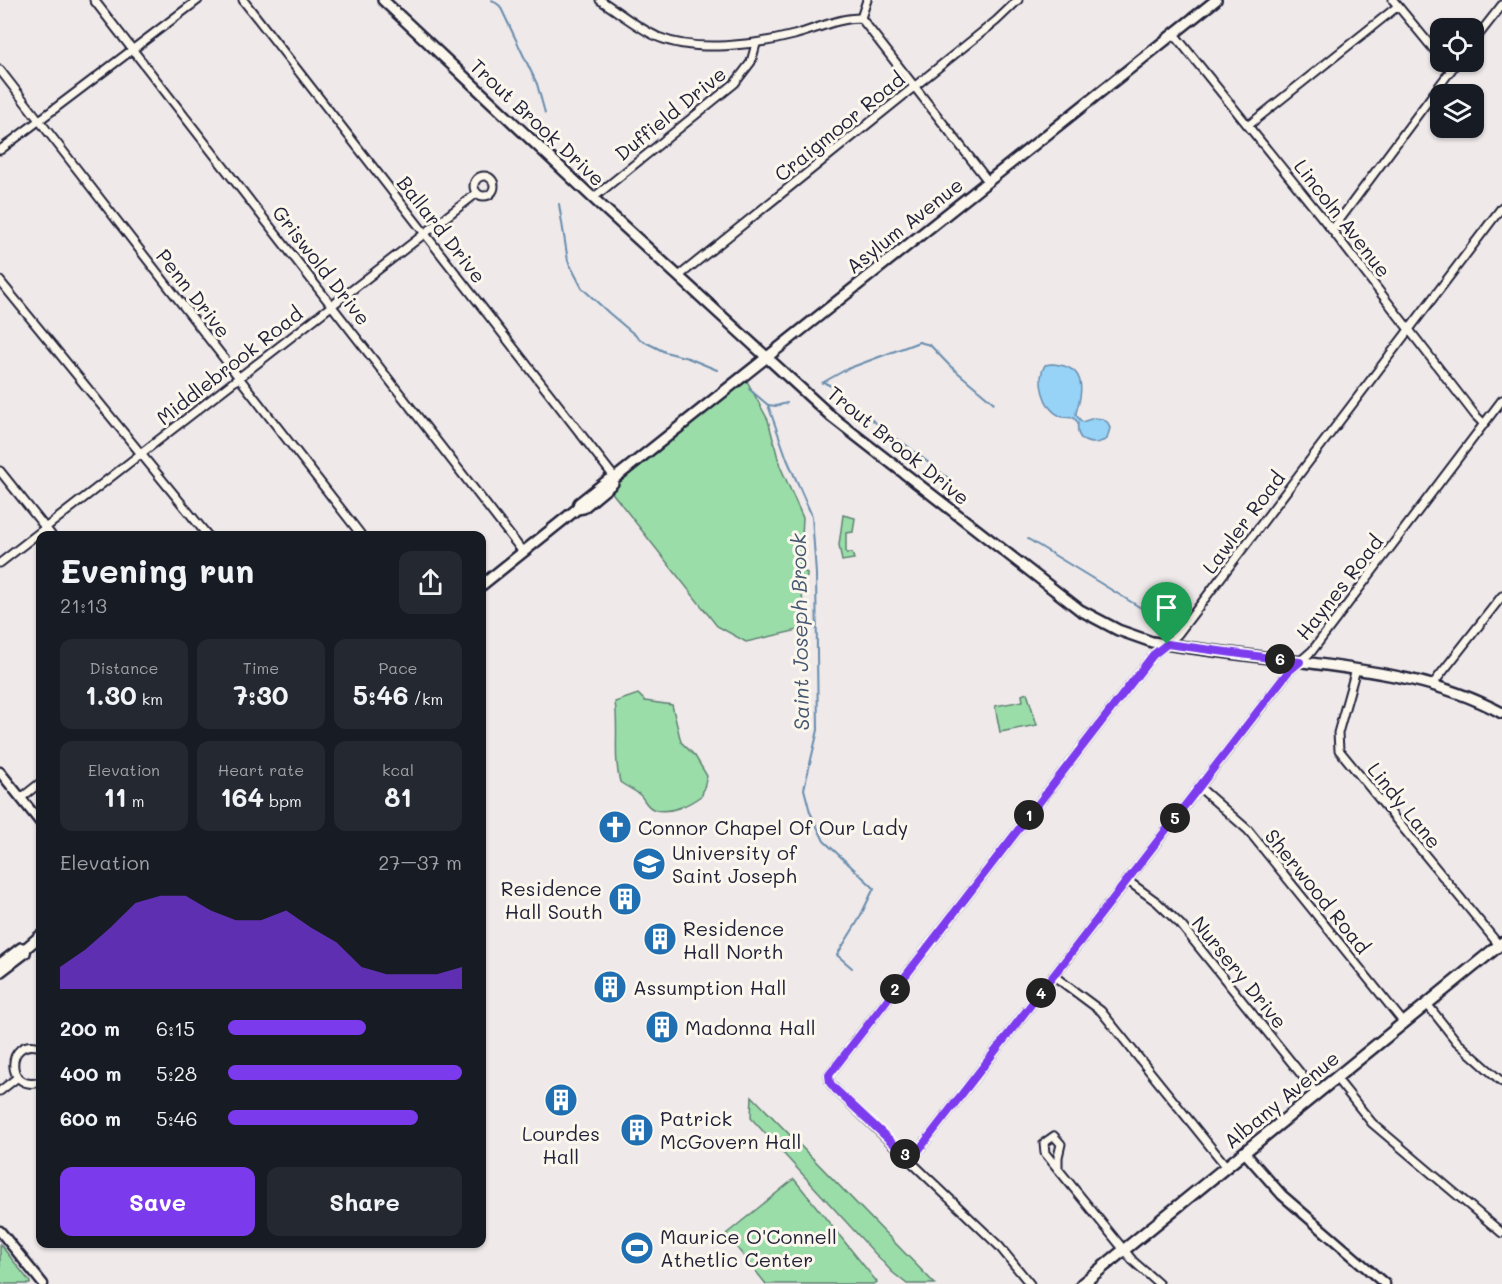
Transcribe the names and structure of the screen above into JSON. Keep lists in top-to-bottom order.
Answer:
{
  "streets": {
    "highway": ["Albany Avenue"],
    "main road": ["Trout Brook Drive", "Asylum Avenue"],
    "street": [
      "Duffield Drive",
      "Craigmoor Road",
      "Lincoln Avenue",
      "Ballard Drive",
      "Griswold Drive",
      "Penn Drive",
      "Middlebrook Road",
      "Lawler Road",
      "Haynes Road",
      "Lindy Lane",
      "Sherwood Road",
      "Nursery Drive"
    ]
  },
  "crossings": [
    ["Duffield Drive", "Trout Brook Drive"],
    ["Trout Brook Drive", "Craigmoor Road"],
    ["Trout Brook Drive", "Asylum Avenue"],
    ["Trout Brook Drive", "Lawler Road"],
    ["Trout Brook Drive", "Haynes Road"],
    ["Trout Brook Drive", "Lindy Lane"],
    ["Lincoln Avenue", "Asylum Avenue"],
    ["Lincoln Avenue", "Lawler Road"],
    ["Lincoln Avenue", "Haynes Road"],
    ["Asylum Avenue", "Ballard Drive"],
    ["Asylum Avenue", "Griswold Drive"],
    ["Ballard Drive", "Middlebrook Road"],
    ["Griswold Drive", "Middlebrook Road"],
    ["Penn Drive", "Middlebrook Road"],
    ["Lawler Road", "Haynes Road"],
    ["Haynes Road", "Sherwood Road"],
    ["Haynes Road", "Nursery Drive"],
    ["Lindy Lane", "Albany Avenue"],
    ["Sherwood Road", "Albany Avenue"],
    ["Nursery Drive", "Albany Avenue"]
  ],
  "water": ["Saint Joseph Brook"],
  "places": {
    "church": ["Connor Chapel Of Our Lady"],
    "school or university": ["University of Saint Joseph"],
    "building": [
      "Residence Hall South",
      "Residence Hall North",
      "Assumption Hall",
      "Madonna Hall",
      "Lourdes Hall",
      "Patrick McGovern Hall"
    ],
    "sports": ["Maurice O'Connell Athetlic Center"]
  },
  "page": {
    "heading": ["Evening run", "21:13"],
    "stats": [
      ["Distance", "1.30 km"],
      ["Time", "7:30"],
      ["Pace", "5:46 /km"],
      ["Elevation", "11 m"],
      ["Heart rate", "164 bpm"],
      ["kcal", "81"]
    ],
    "pins": [
      "6",
      "1",
      "5",
      "2",
      "4",
      "3"
    ],
    "chart": ["Elevation", "27–37 m"],
    "list": [
      {
        "name": "200 m",
        "note": "6:15"
      },
      {
        "name": "400 m",
        "note": "5:28"
      },
      {
        "name": "600 m",
        "note": "5:46"
      }
    ],
    "buttons": ["Save", "Share"]
  }
}
